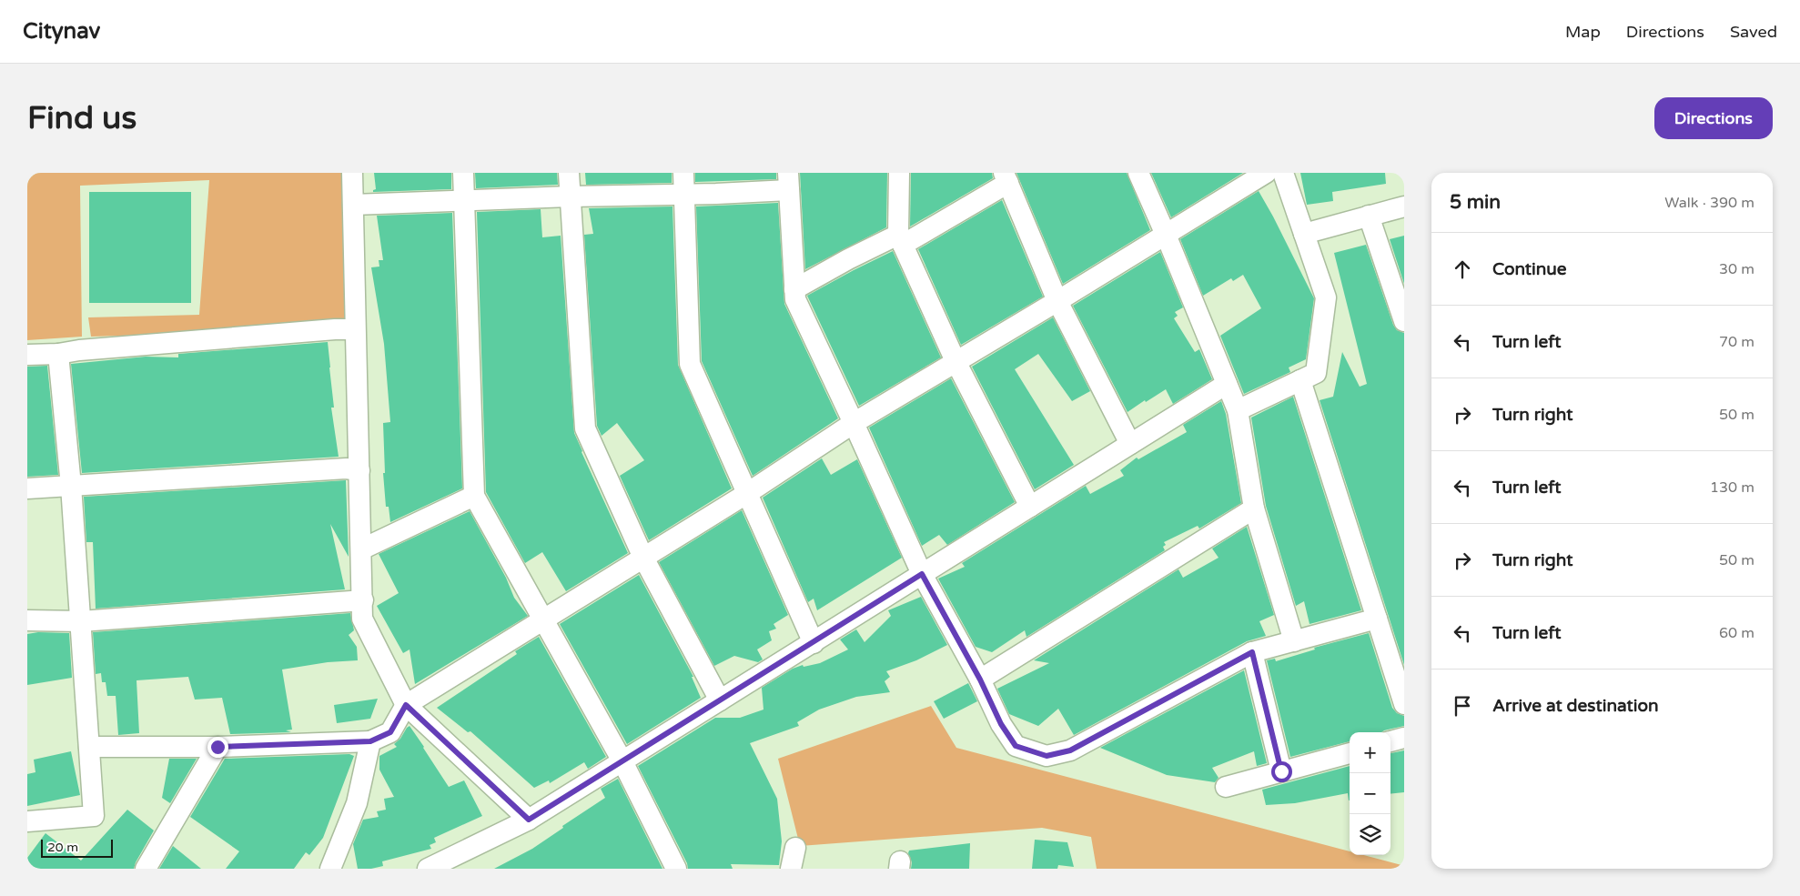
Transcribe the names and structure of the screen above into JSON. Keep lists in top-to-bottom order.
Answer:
{
  "scale_bar": "20 m",
  "page": {
    "header": "Citynav",
    "nav": ["Map", "Directions", "Saved"],
    "buttons": "Directions",
    "title": "Find us",
    "heading": ["5 min", "Walk · 390 m"],
    "list": [
      ["Continue", "30 m"],
      ["Turn left", "70 m"],
      ["Turn right", "50 m"],
      ["Turn left", "130 m"],
      ["Turn right", "50 m"],
      ["Turn left", "60 m"],
      "Arrive at destination"
    ],
    "map_buttons": ["+", "−"],
    "scale": "20 m"
  }
}
